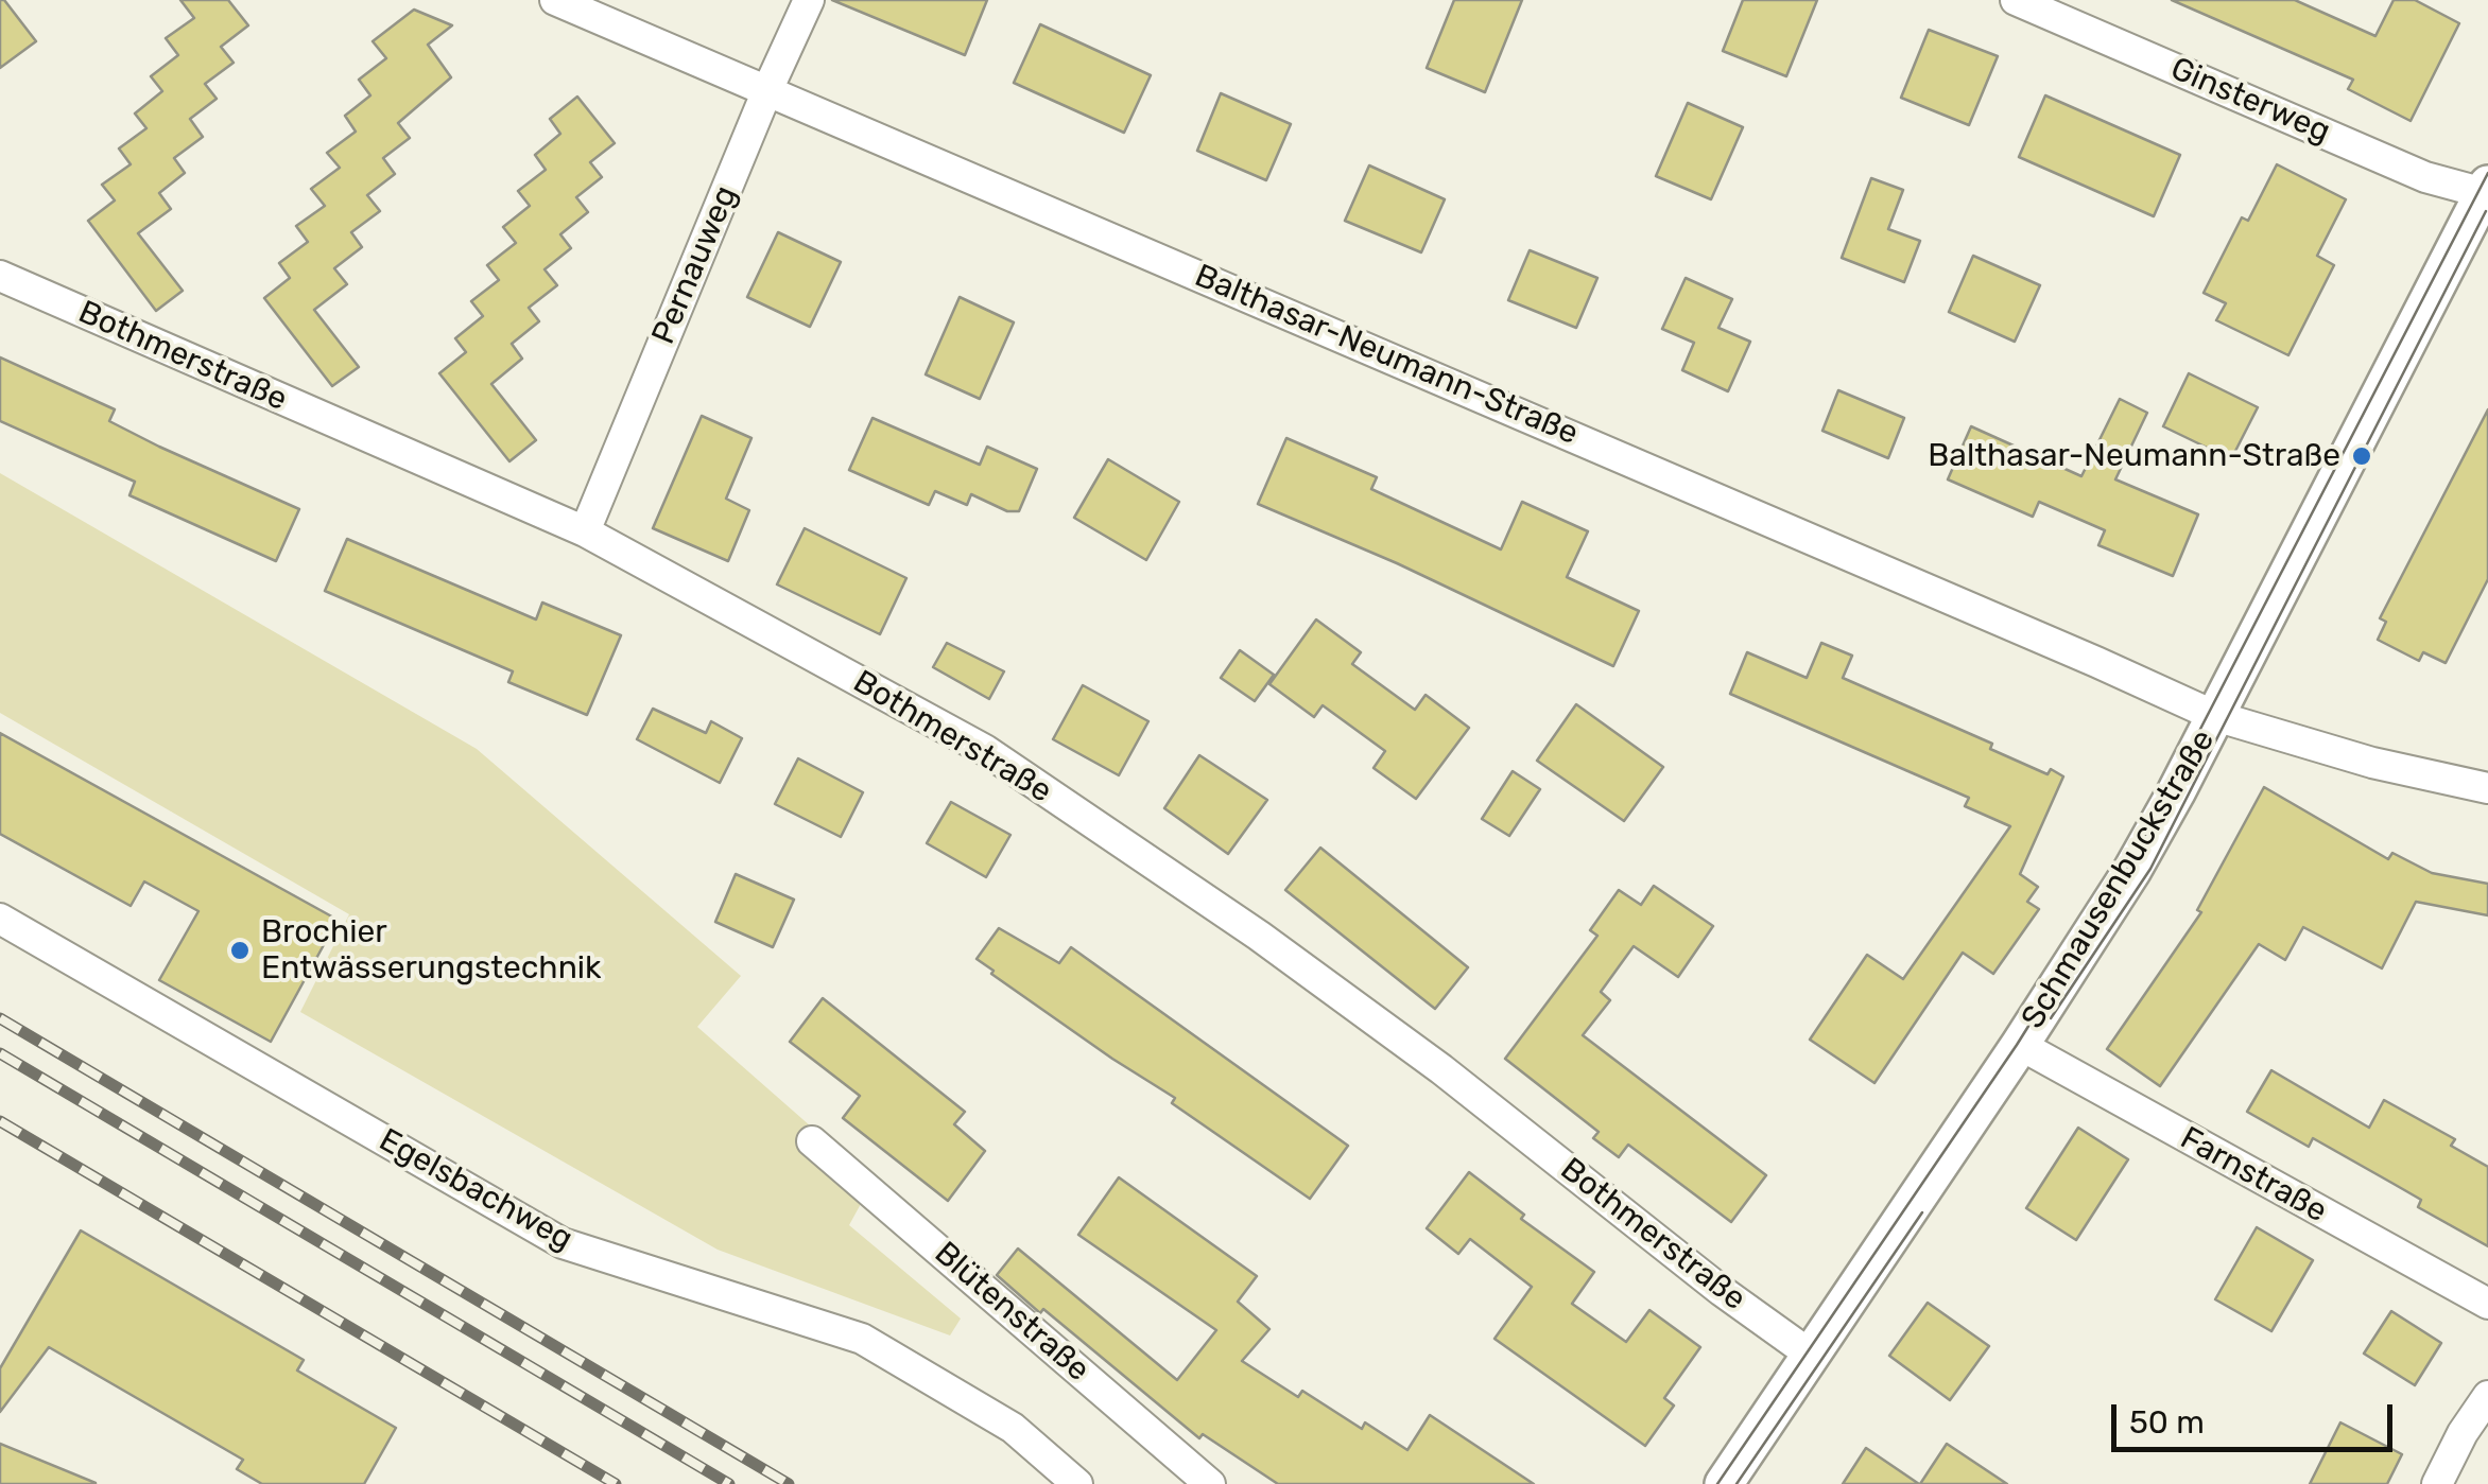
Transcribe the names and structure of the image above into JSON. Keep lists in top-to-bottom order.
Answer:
{
  "streets": {
    "street": [
      "Ginsterweg",
      "Pernauweg",
      "Balthasar-Neumann-Straße",
      "Bothmerstraße",
      "Schmausenbuckstraße",
      "Farnstraße",
      "Egelsbachweg",
      "Blütenstraße"
    ]
  },
  "crossings": [
    ["Ginsterweg", "Schmausenbuckstraße"],
    ["Pernauweg", "Balthasar-Neumann-Straße"],
    ["Pernauweg", "Bothmerstraße"],
    ["Balthasar-Neumann-Straße", "Schmausenbuckstraße"],
    ["Bothmerstraße", "Schmausenbuckstraße"],
    ["Schmausenbuckstraße", "Farnstraße"]
  ],
  "places": ["Balthasar-Neumann-Straße", "Brochier Entwässerungstechnik"],
  "scale_bar": "50 m"
}
